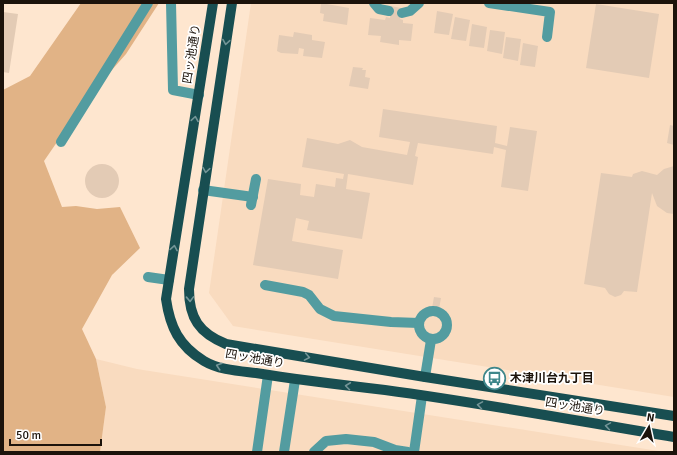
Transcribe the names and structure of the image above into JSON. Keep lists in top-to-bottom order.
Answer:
{
  "streets": {
    "main road": ["四ッ池通り"]
  },
  "places": {
    "bus stop": ["木津川台九丁目"]
  },
  "scale_bar": "50 m",
  "north": "top"
}
